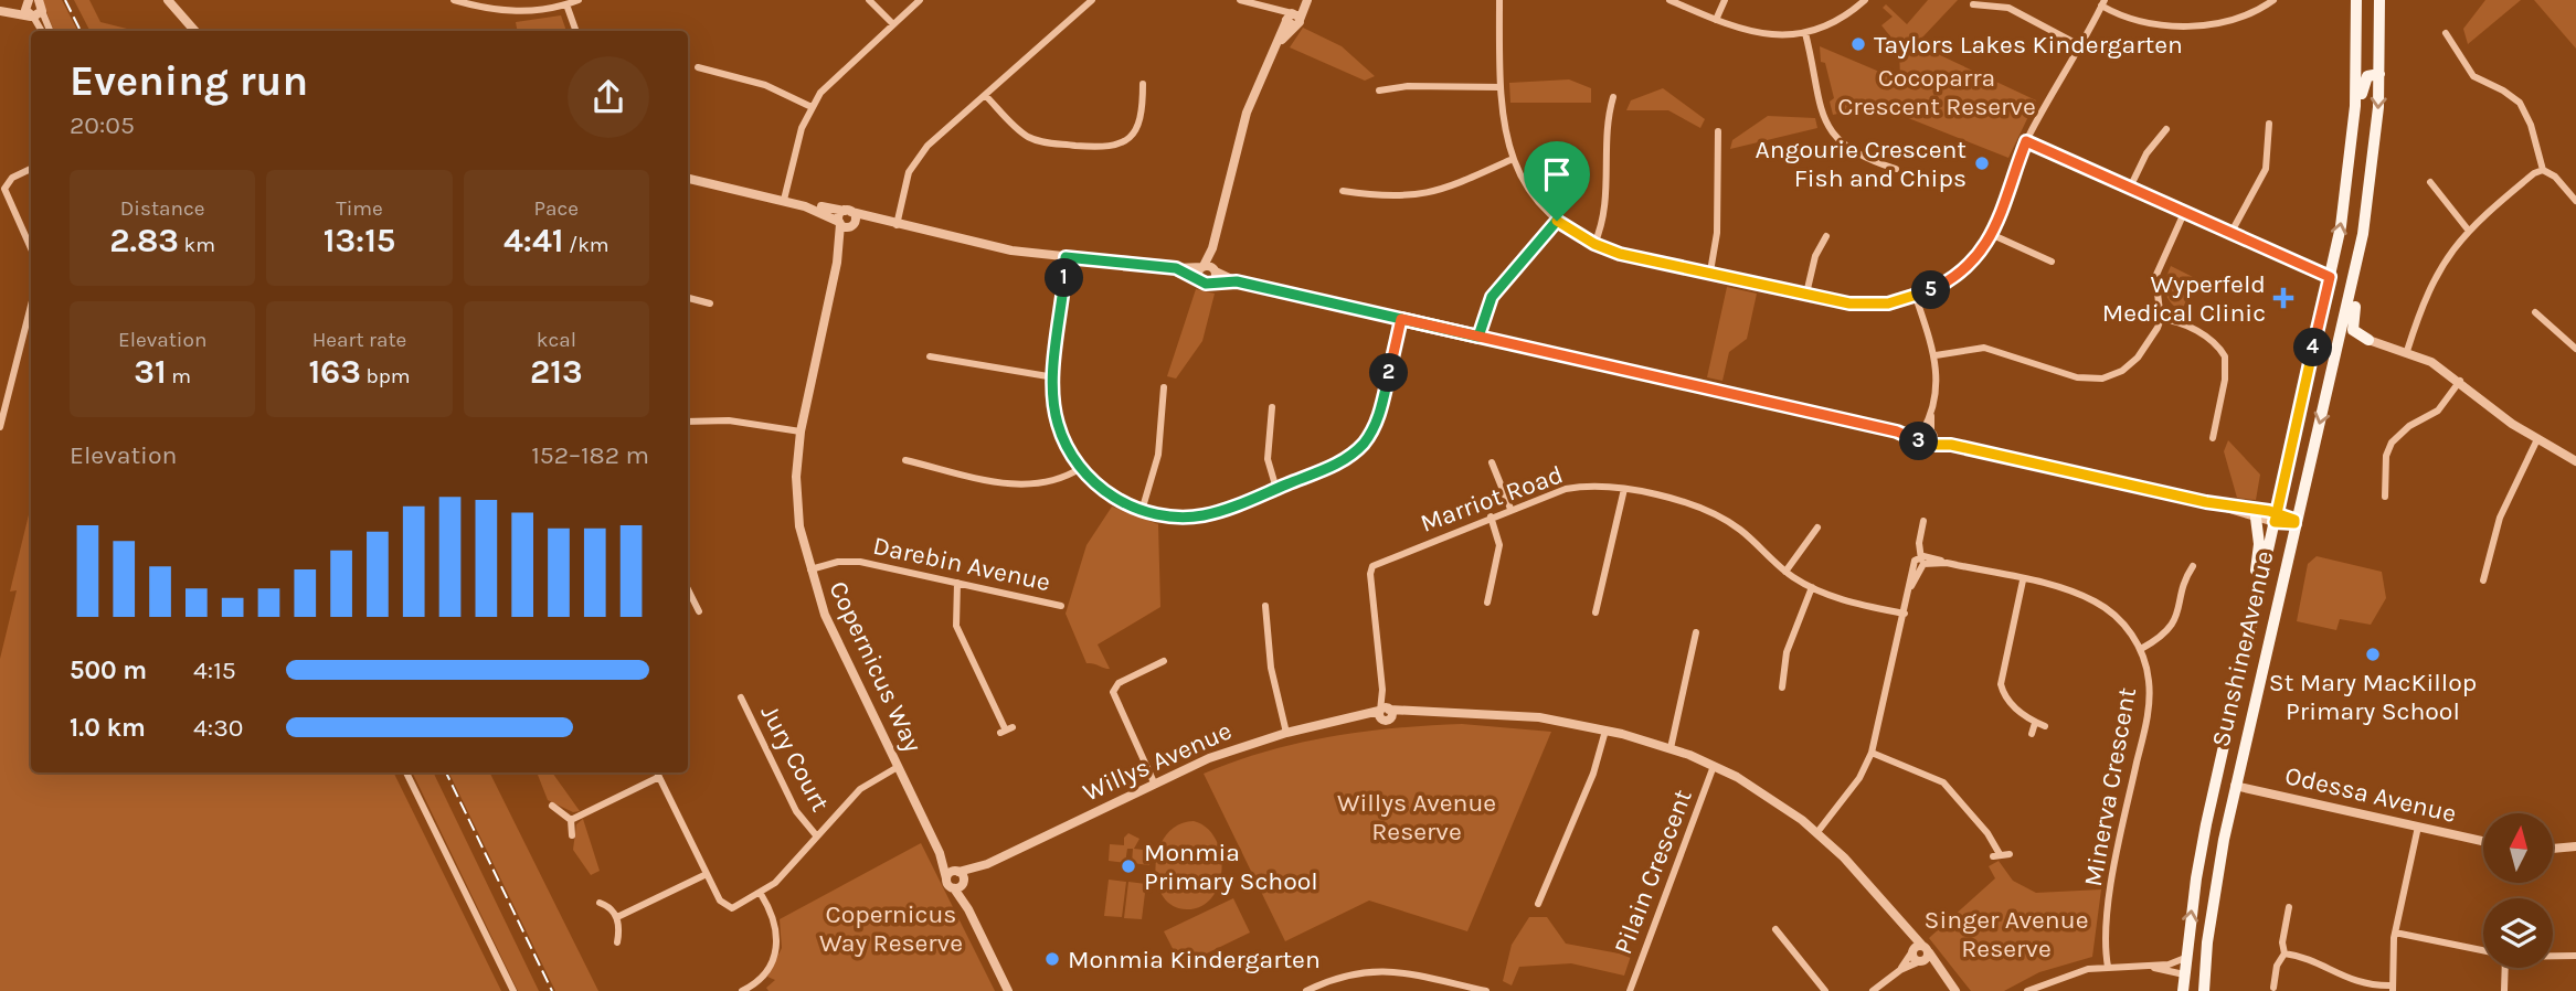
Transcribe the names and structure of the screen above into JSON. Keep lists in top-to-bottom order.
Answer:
{
  "streets": {
    "main road": ["Sunshine Avenue"],
    "street": [
      "Marriot Road",
      "Darebin Avenue",
      "Copernicus Way",
      "Jury Court",
      "Willys Avenue",
      "Minerva Crescent",
      "Odessa Avenue",
      "Pilain Crescent"
    ]
  },
  "crossings": [
    ["Marriot Road", "Willys Avenue"],
    ["Darebin Avenue", "Copernicus Way"],
    ["Sunshine Avenue", "Odessa Avenue"],
    ["Copernicus Way", "Willys Avenue"],
    ["Willys Avenue", "Pilain Crescent"]
  ],
  "parks": [
    "Cocoparra Crescent Reserve",
    "Willys Avenue Reserve",
    "Copernicus Way Reserve",
    "Singer Avenue Reserve"
  ],
  "places": {
    "other": [
      "Taylors Lakes Kindergarten",
      "Angourie Crescent Fish and Chips",
      "St Mary MacKillop Primary School",
      "Monmia Primary School",
      "Monmia Kindergarten"
    ],
    "health": ["Wyperfeld Medical Clinic"]
  },
  "north": "top",
  "page": {
    "heading": ["Evening run", "20:05"],
    "stats": [
      ["Distance", "2.83 km"],
      ["Time", "13:15"],
      ["Pace", "4:41 /km"],
      ["Elevation", "31 m"],
      ["Heart rate", "163 bpm"],
      ["kcal", "213"]
    ],
    "pins": [
      "1",
      "5",
      "4",
      "2",
      "3"
    ],
    "chart": ["Elevation", "152–182 m"],
    "list": [
      {
        "name": "500 m",
        "note": "4:15"
      },
      {
        "name": "1.0 km",
        "note": "4:30"
      }
    ]
  }
}
